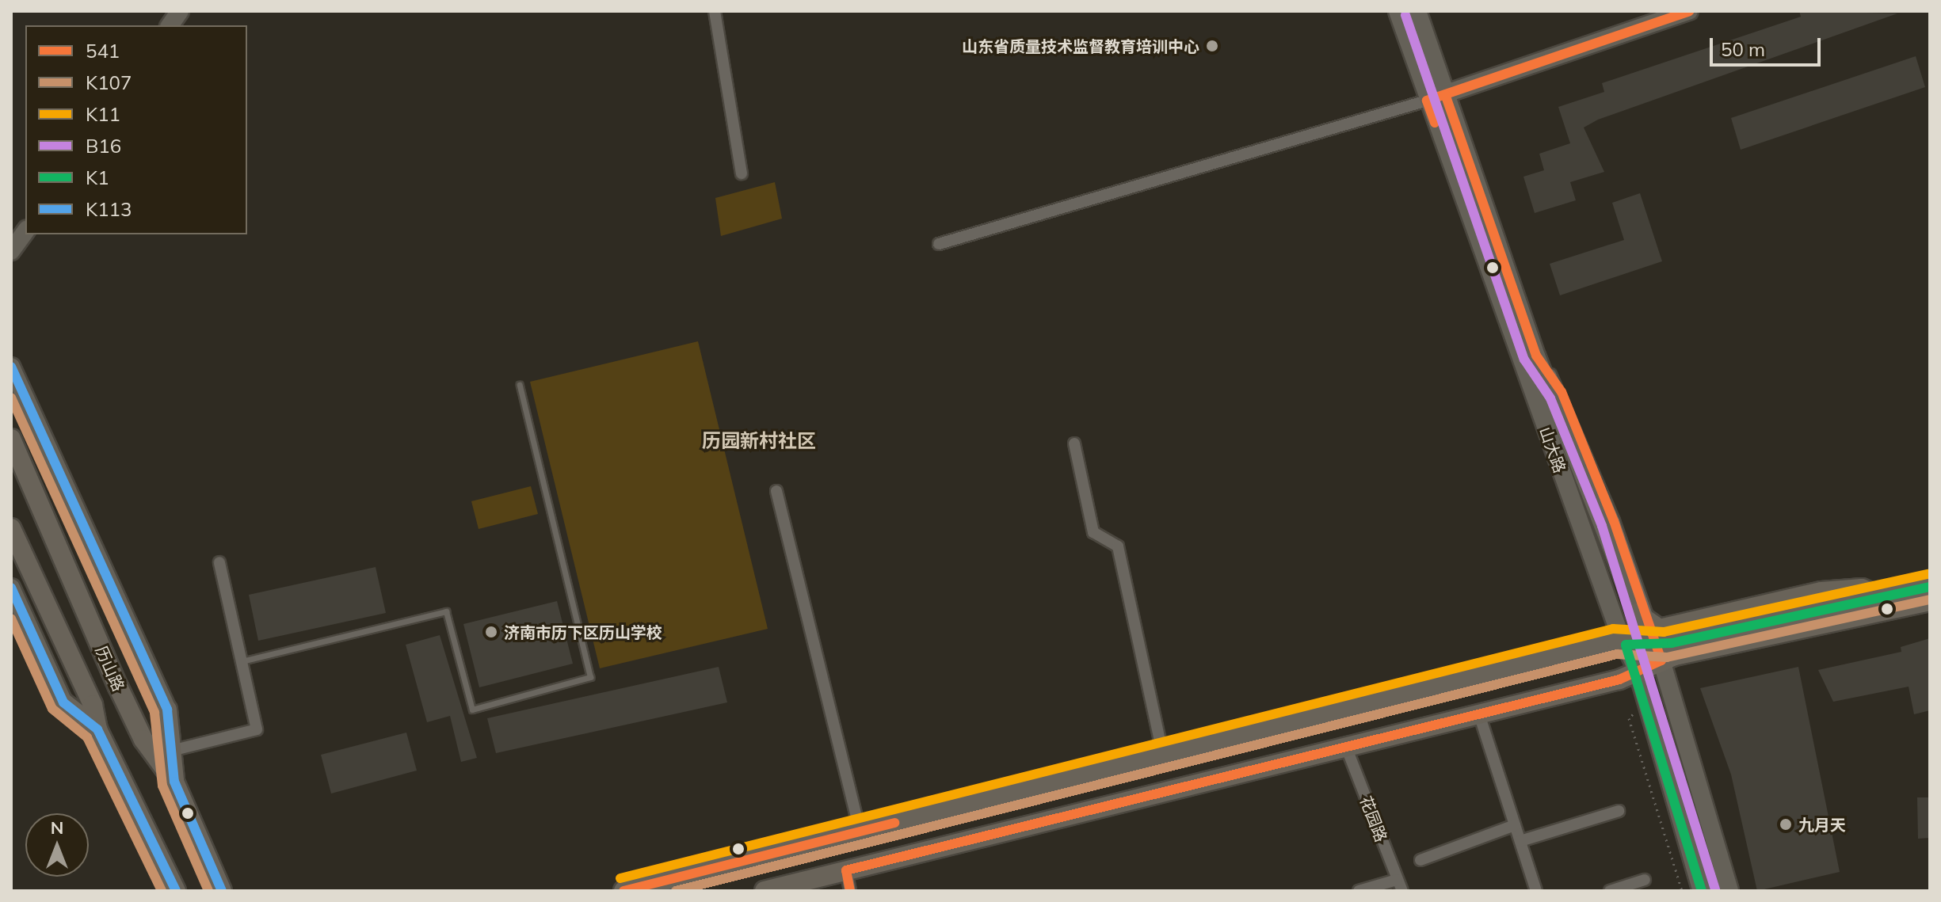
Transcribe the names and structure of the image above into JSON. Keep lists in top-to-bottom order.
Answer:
{
  "streets": {
    "main road": ["山大路", "历山路"],
    "street": ["花园路"]
  },
  "districts": ["历园新村社区"],
  "places": ["山东省质量技术监督教育培训中心", "济南市历下区历山学校", "九月天"],
  "lines": [
    "transit line 541",
    "transit line B16",
    "transit line K113",
    "transit line K107",
    "transit line K11",
    "transit line K1"
  ],
  "legend": [
    "541",
    "K107",
    "K11",
    "B16",
    "K1",
    "K113"
  ],
  "scale_bar": "50 m",
  "north": "top"
}
